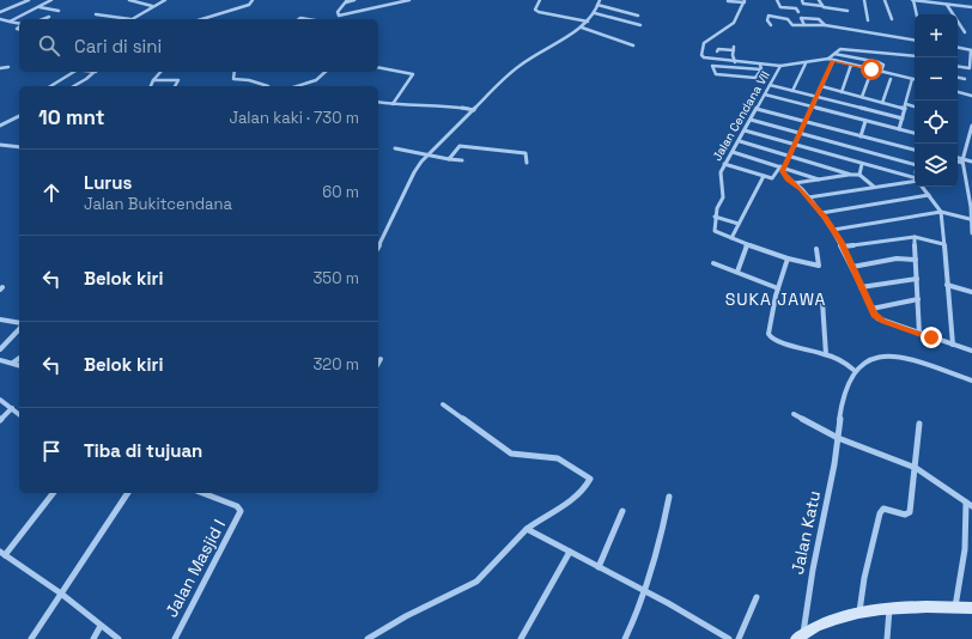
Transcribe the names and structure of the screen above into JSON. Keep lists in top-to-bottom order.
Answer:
{
  "streets": {
    "street": ["Jalan Cendana VII", "Jalan Katu", "Jalan Masjid I"]
  },
  "districts": ["SUKA JAWA"],
  "page": {
    "map_buttons": ["+", "−"],
    "search": "Cari di sini",
    "heading": ["10 mnt", "Jalan kaki · 730 m"],
    "list": [
      ["Lurus", "Jalan Bukitcendana", "60 m"],
      ["Belok kiri", "350 m"],
      ["Belok kiri", "320 m"],
      "Tiba di tujuan"
    ]
  }
}
